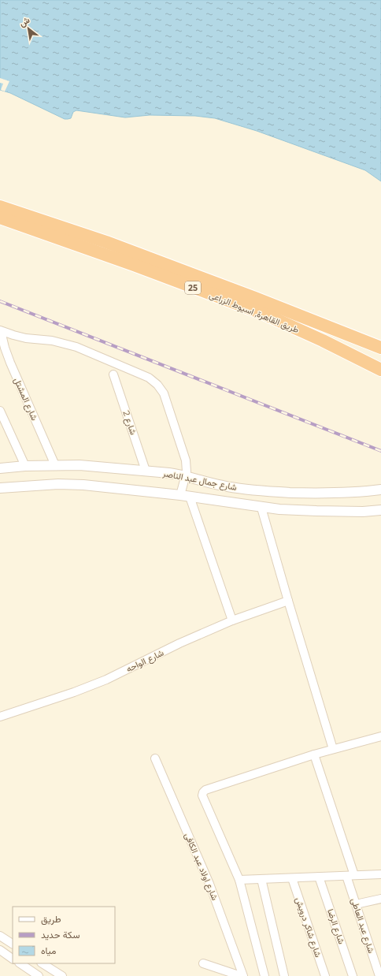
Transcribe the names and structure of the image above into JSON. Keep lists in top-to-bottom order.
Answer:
{
  "streets": {
    "highway": ["25", "طريق القاهرة, اسيوط الزراعى"],
    "street": [
      "شارع المشتل",
      "شارع 2",
      "شارع جمال عبد الناصر",
      "شارع الواحه",
      "شارع اولاد عبد الكافى",
      "شارع عبد العاطى",
      "شارع الرضا",
      "شارع شاكر درويش"
    ]
  },
  "crossings": [
    ["شارع المشتل", "شارع جمال عبد الناصر"],
    ["شارع 2", "شارع جمال عبد الناصر"]
  ],
  "legend": ["طريق", "سكة حديد", "مياه"],
  "north": "top left"
}
